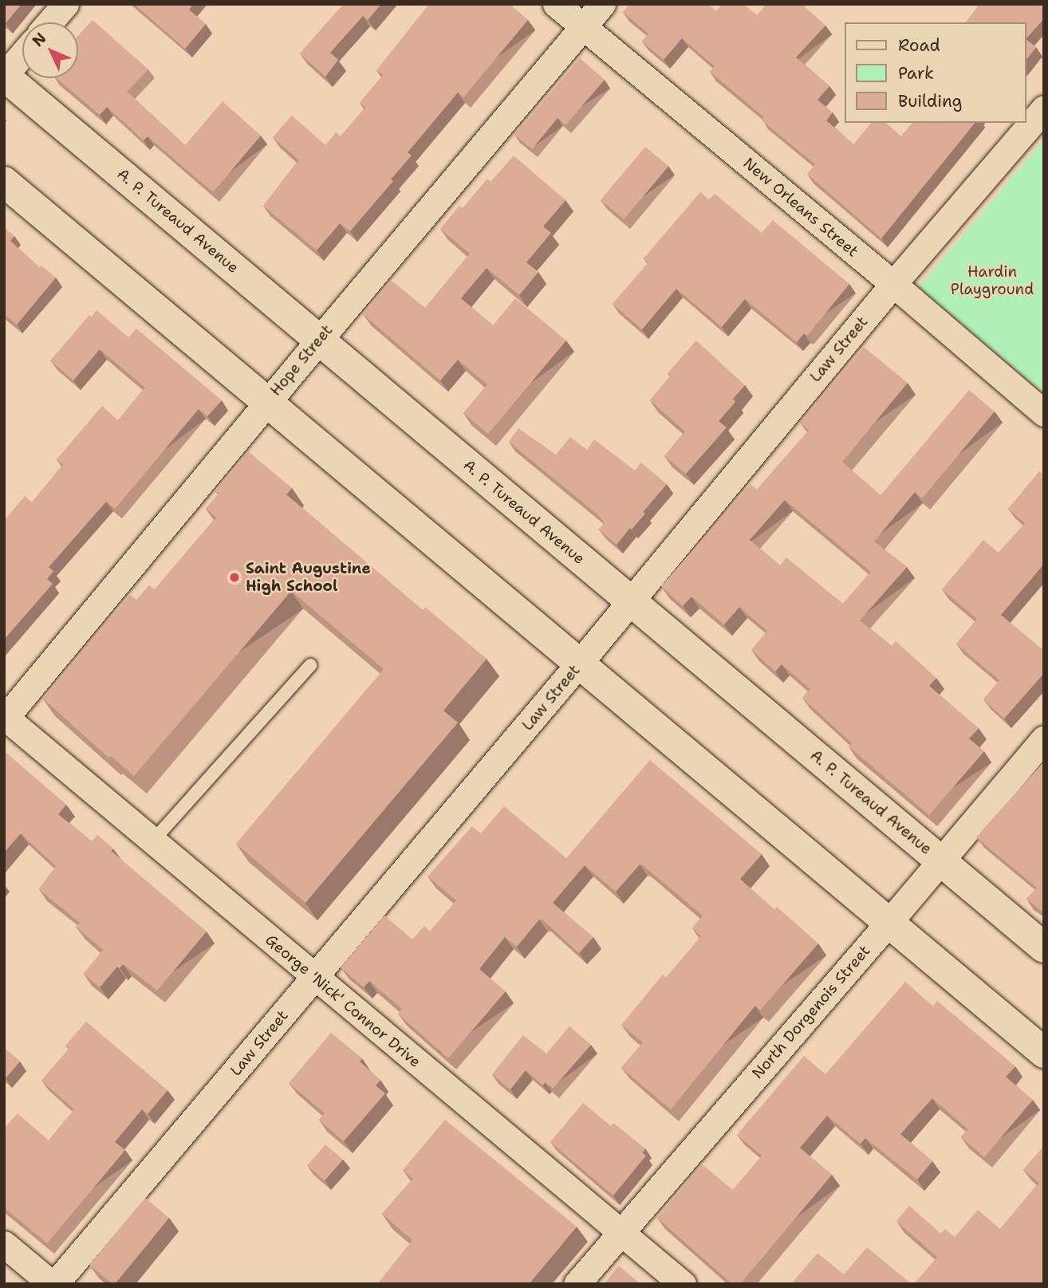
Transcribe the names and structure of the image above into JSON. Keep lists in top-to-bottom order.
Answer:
{
  "streets": {
    "street": [
      "New Orleans Street",
      "A. P. Tureaud Avenue",
      "Law Street",
      "Hope Street",
      "George 'Nick' Connor Drive",
      "North Dorgenois Street"
    ]
  },
  "crossings": [
    ["New Orleans Street", "Law Street"],
    ["New Orleans Street", "Hope Street"],
    ["A. P. Tureaud Avenue", "Law Street"],
    ["A. P. Tureaud Avenue", "Hope Street"],
    ["A. P. Tureaud Avenue", "North Dorgenois Street"],
    ["Law Street", "George 'Nick' Connor Drive"],
    ["Hope Street", "George 'Nick' Connor Drive"],
    ["George 'Nick' Connor Drive", "North Dorgenois Street"]
  ],
  "parks": ["Hardin Playground"],
  "places": ["Saint Augustine High School"],
  "legend": ["Road", "Park", "Building"],
  "north": "top left"
}
